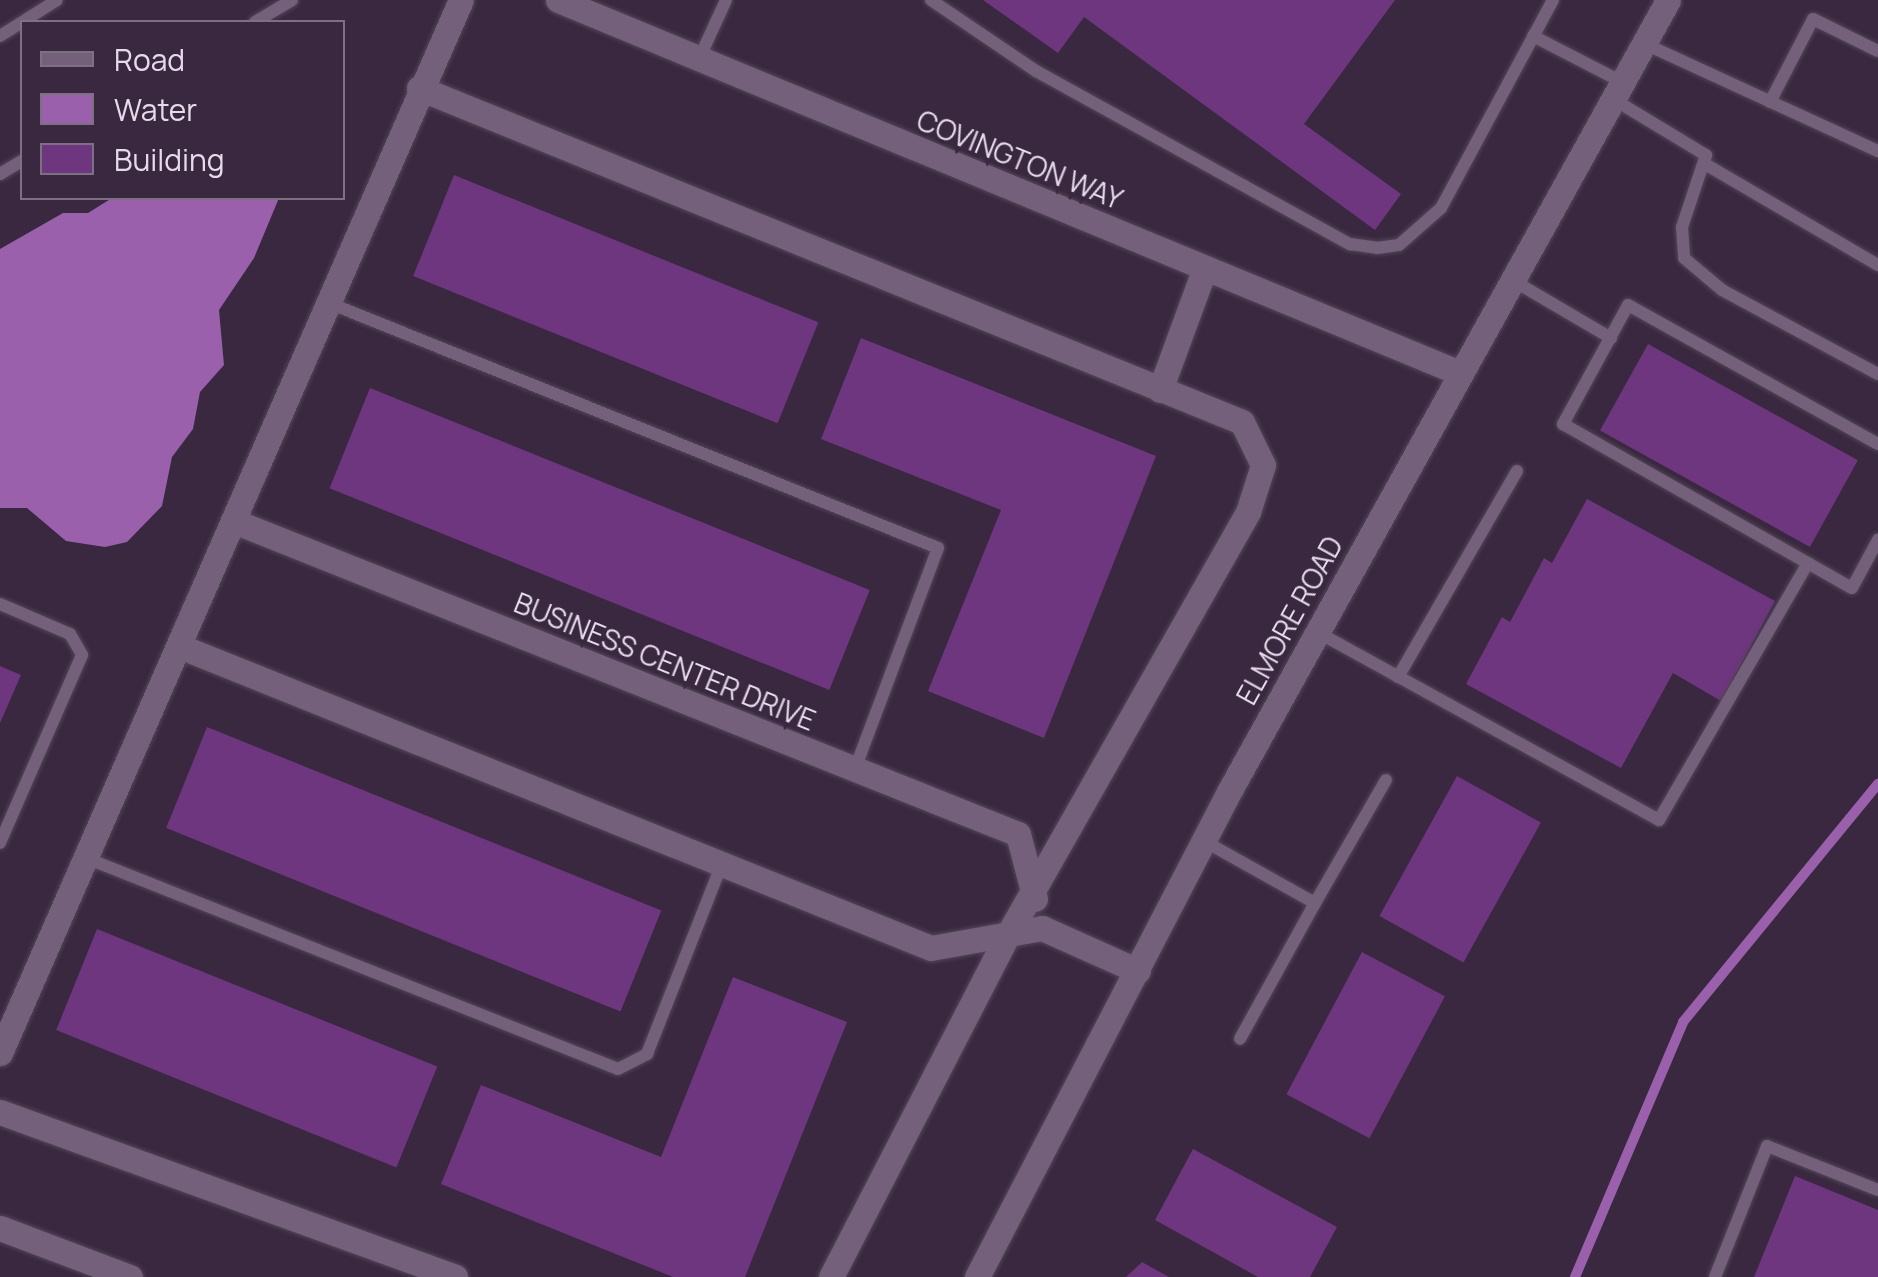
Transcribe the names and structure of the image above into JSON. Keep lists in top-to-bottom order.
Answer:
{
  "streets": {
    "street": ["COVINGTON WAY", "ELMORE ROAD", "BUSINESS CENTER DRIVE"]
  },
  "crossings": [
    ["COVINGTON WAY", "ELMORE ROAD"]
  ],
  "legend": ["Road", "Water", "Building"]
}
